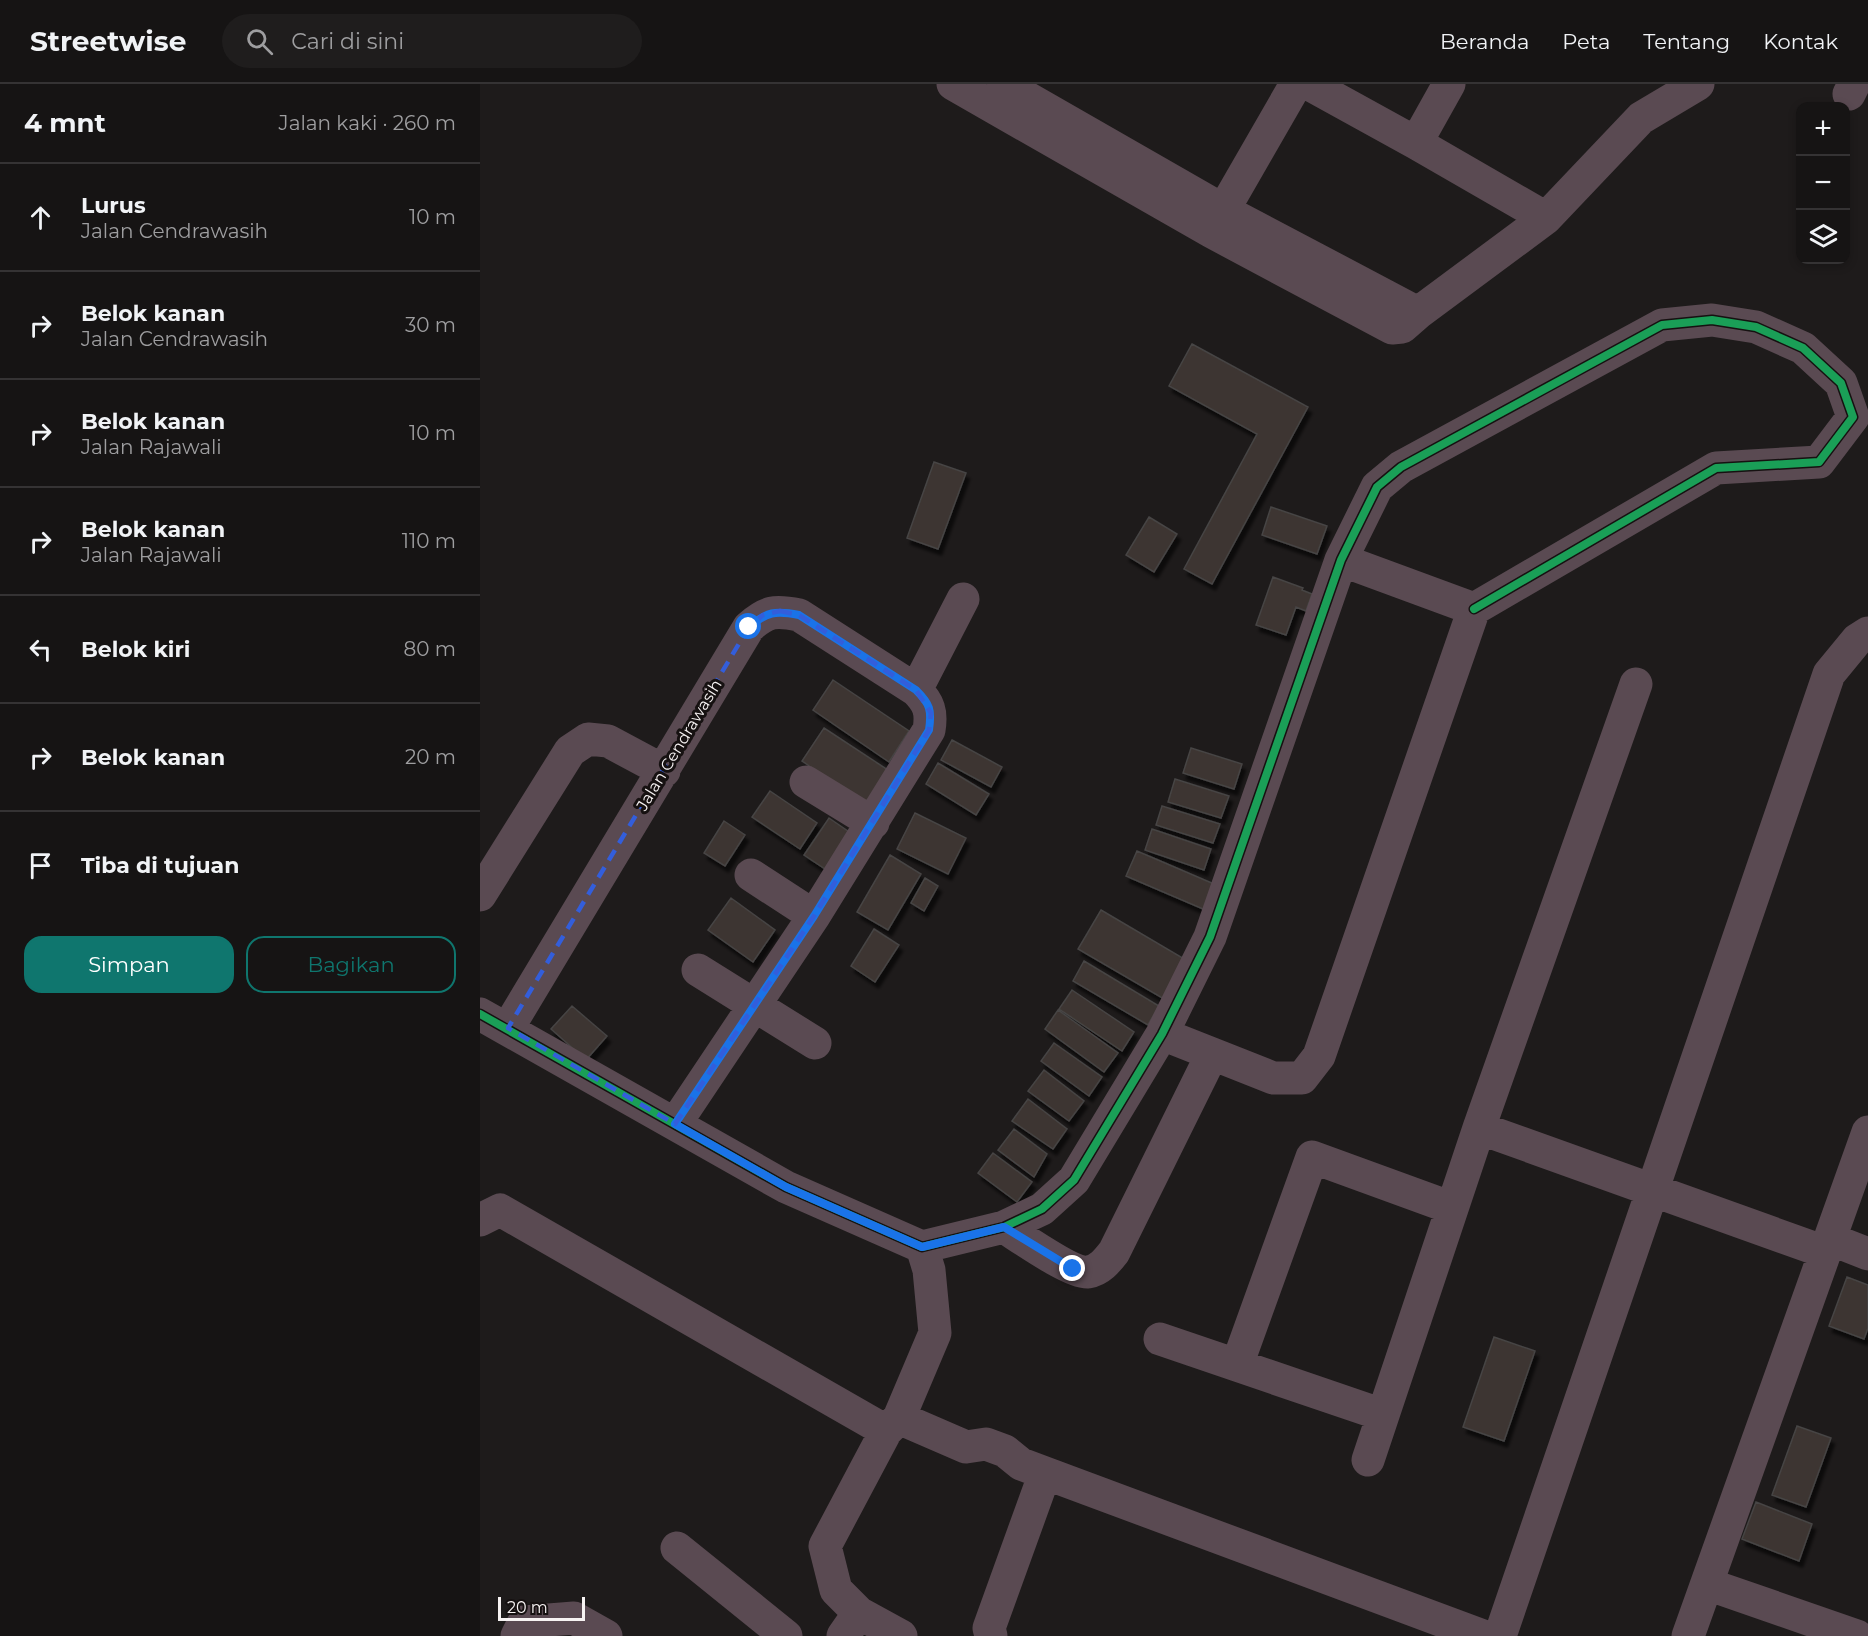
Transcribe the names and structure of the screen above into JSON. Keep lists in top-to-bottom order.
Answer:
{
  "streets": {
    "street": ["Jalan Cendrawasih"]
  },
  "scale_bar": "20 m",
  "page": {
    "header": "Streetwise",
    "search": "Cari di sini",
    "nav": [
      "Beranda",
      "Peta",
      "Tentang",
      "Kontak"
    ],
    "heading": ["4 mnt", "Jalan kaki · 260 m"],
    "map_buttons": ["+", "−"],
    "list": [
      ["Lurus", "Jalan Cendrawasih", "10 m"],
      ["Belok kanan", "Jalan Cendrawasih", "30 m"],
      ["Belok kanan", "Jalan Rajawali", "10 m"],
      ["Belok kanan", "Jalan Rajawali", "110 m"],
      ["Belok kiri", "80 m"],
      ["Belok kanan", "20 m"],
      "Tiba di tujuan"
    ],
    "buttons": ["Simpan", "Bagikan"],
    "scale": "20 m"
  }
}
